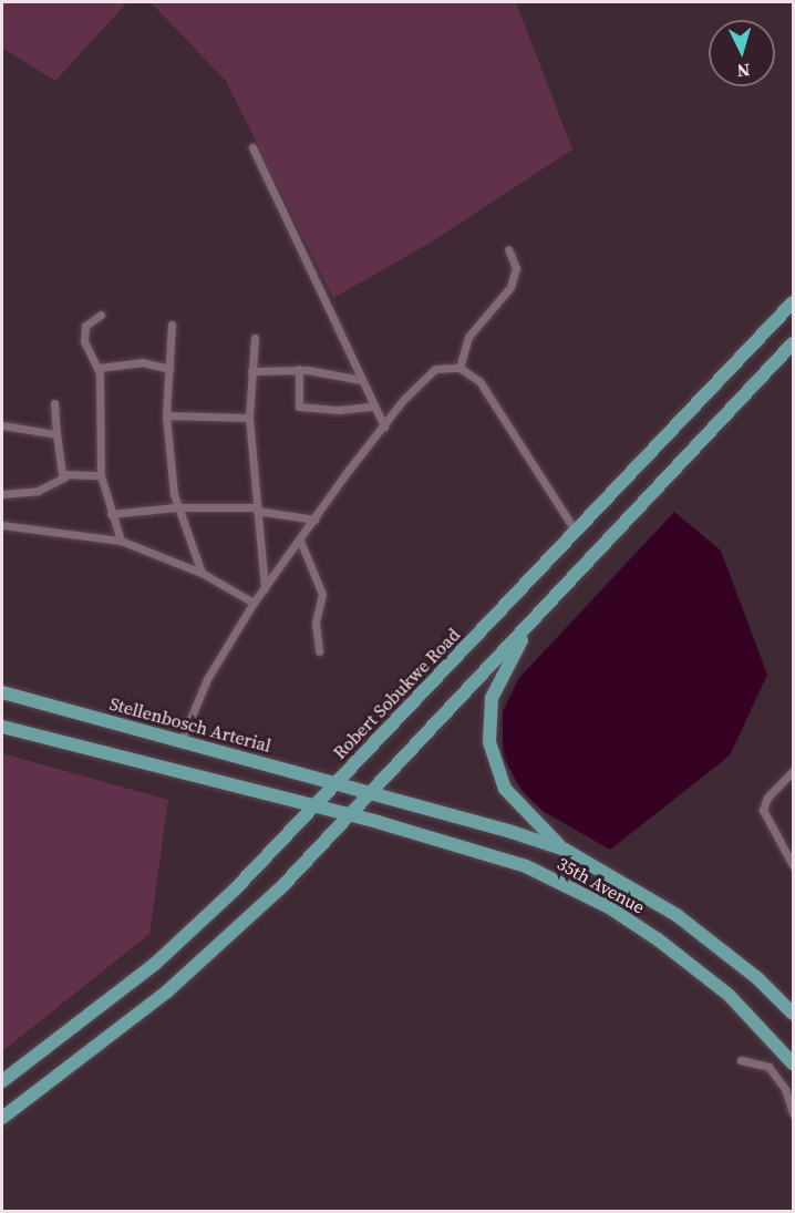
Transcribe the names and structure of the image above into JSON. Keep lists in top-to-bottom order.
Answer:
{
  "streets": {
    "main road": ["Robert Sobukwe Road", "Stellenbosch Arterial", "35th Avenue"]
  },
  "crossings": [
    ["Robert Sobukwe Road", "Stellenbosch Arterial"],
    ["Stellenbosch Arterial", "35th Avenue"]
  ],
  "north": "bottom"
}
